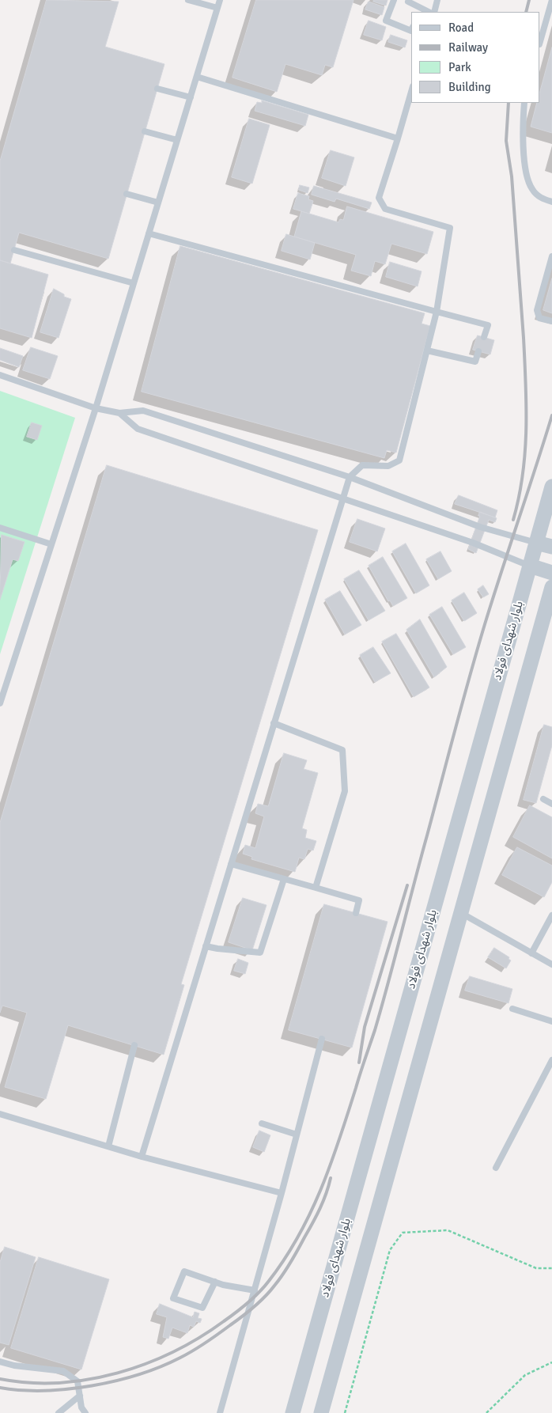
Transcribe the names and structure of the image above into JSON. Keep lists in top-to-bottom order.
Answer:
{
  "streets": {
    "street": ["بلوار شهدای فولاد"]
  },
  "legend": [
    "Road",
    "Railway",
    "Park",
    "Building"
  ]
}
